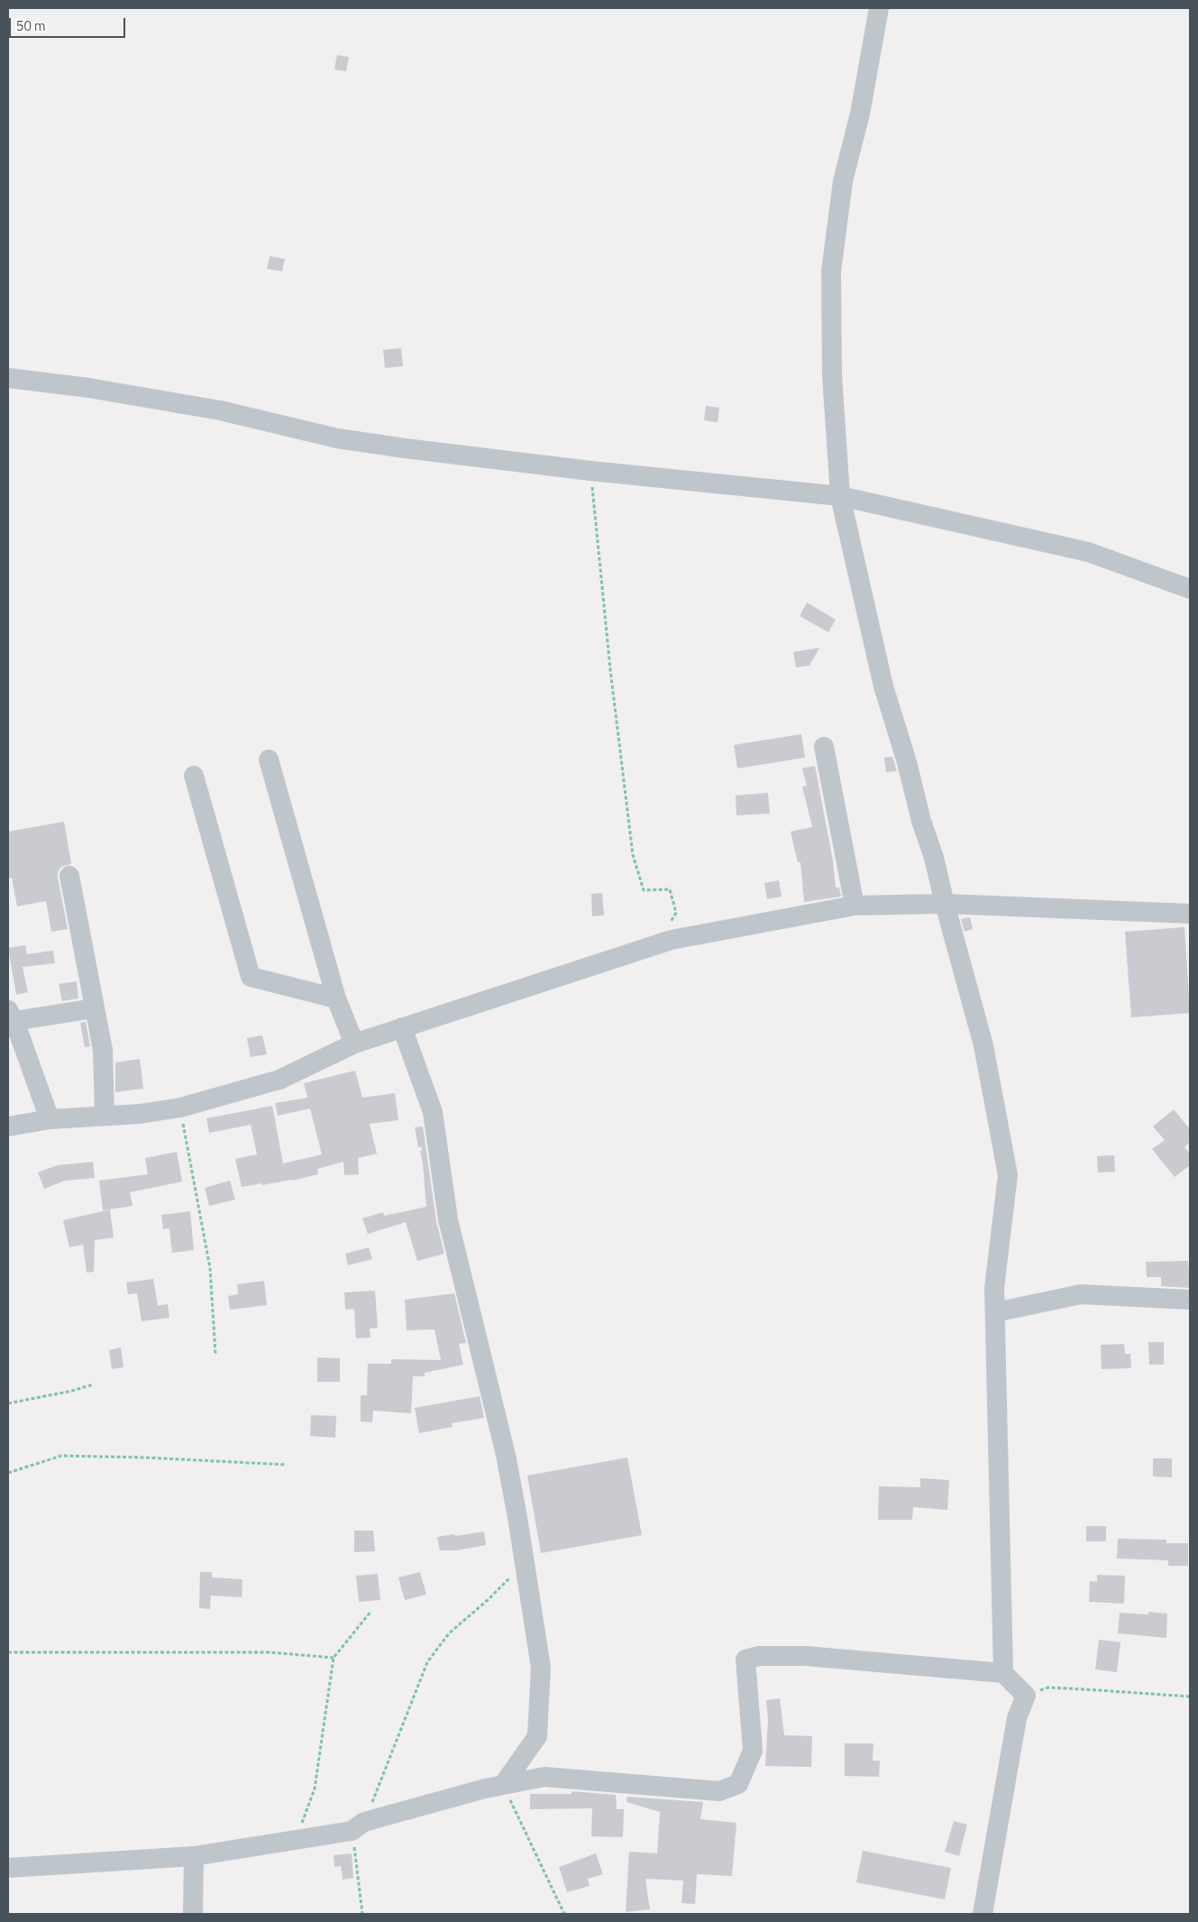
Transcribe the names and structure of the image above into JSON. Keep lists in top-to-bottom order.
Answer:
{
  "scale_bar": "50 m"
}
